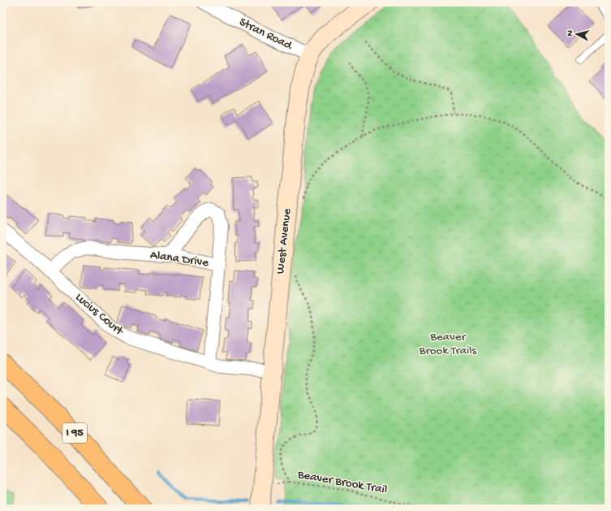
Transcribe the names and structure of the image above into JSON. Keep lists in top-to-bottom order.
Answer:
{
  "streets": {
    "highway": ["I 95"],
    "street": [
      "Stran Road",
      "West Avenue",
      "Alana Drive",
      "Lucius Court"
    ],
    "path": ["Beaver Brook Trail"]
  },
  "crossings": [
    ["Stran Road", "West Avenue"],
    ["West Avenue", "Lucius Court"],
    ["Alana Drive", "Lucius Court"]
  ],
  "parks": ["Beaver Brook Trails"],
  "north": "left"
}
